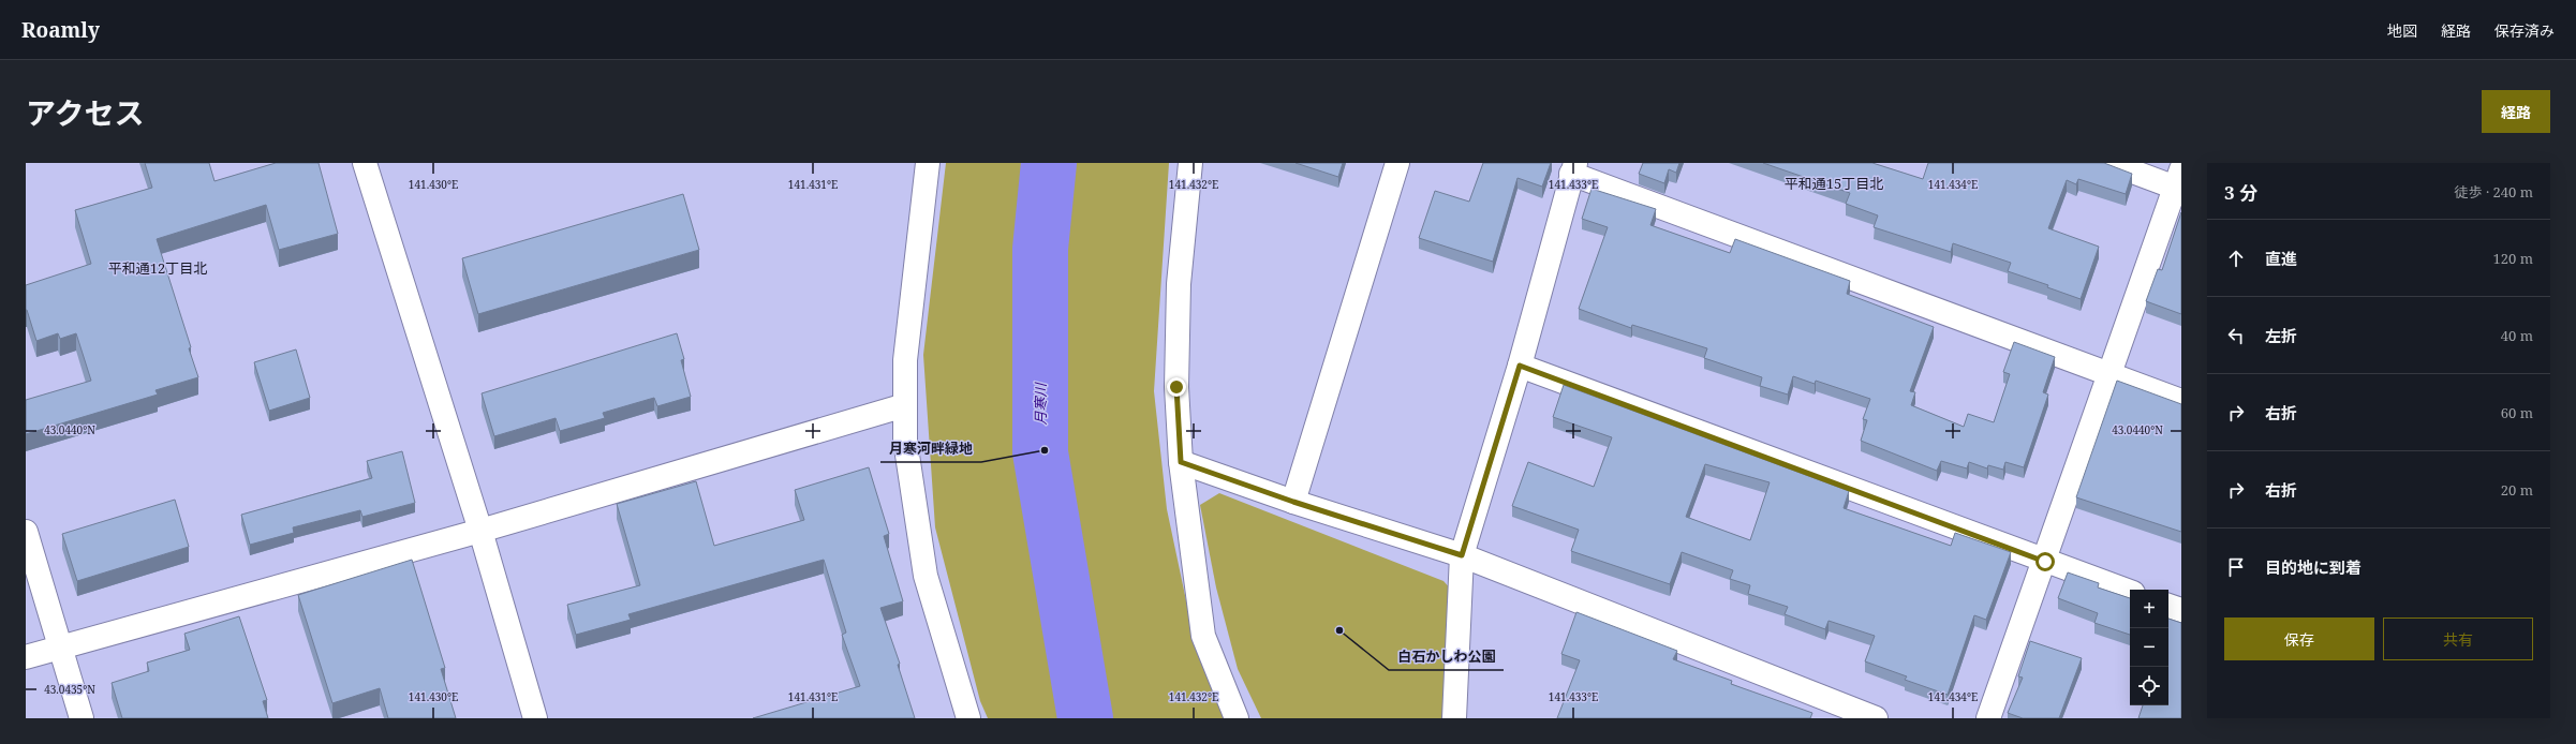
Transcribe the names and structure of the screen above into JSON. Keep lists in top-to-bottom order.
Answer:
{
  "districts": ["平和通15丁目北", "平和通12丁目北"],
  "water": ["月寒川"],
  "places": ["月寒河畔緑地", "白石かしわ公園"],
  "page": {
    "header": "Roamly",
    "nav": ["地図", "経路", "保存済み"],
    "title": "アクセス",
    "buttons": [
      "経路",
      ["保存", "共有"]
    ],
    "heading": ["3 分", "徒歩 · 240 m"],
    "list": [
      ["直進", "120 m"],
      ["左折", "40 m"],
      ["右折", "60 m"],
      ["右折", "20 m"],
      "目的地に到着"
    ],
    "map_buttons": ["+", "−"]
  },
  "coordinates": [
    "141.430°E",
    "141.431°E",
    "141.432°E",
    "141.433°E",
    "141.434°E",
    "43.0440°N",
    "43.0435°N"
  ]
}
